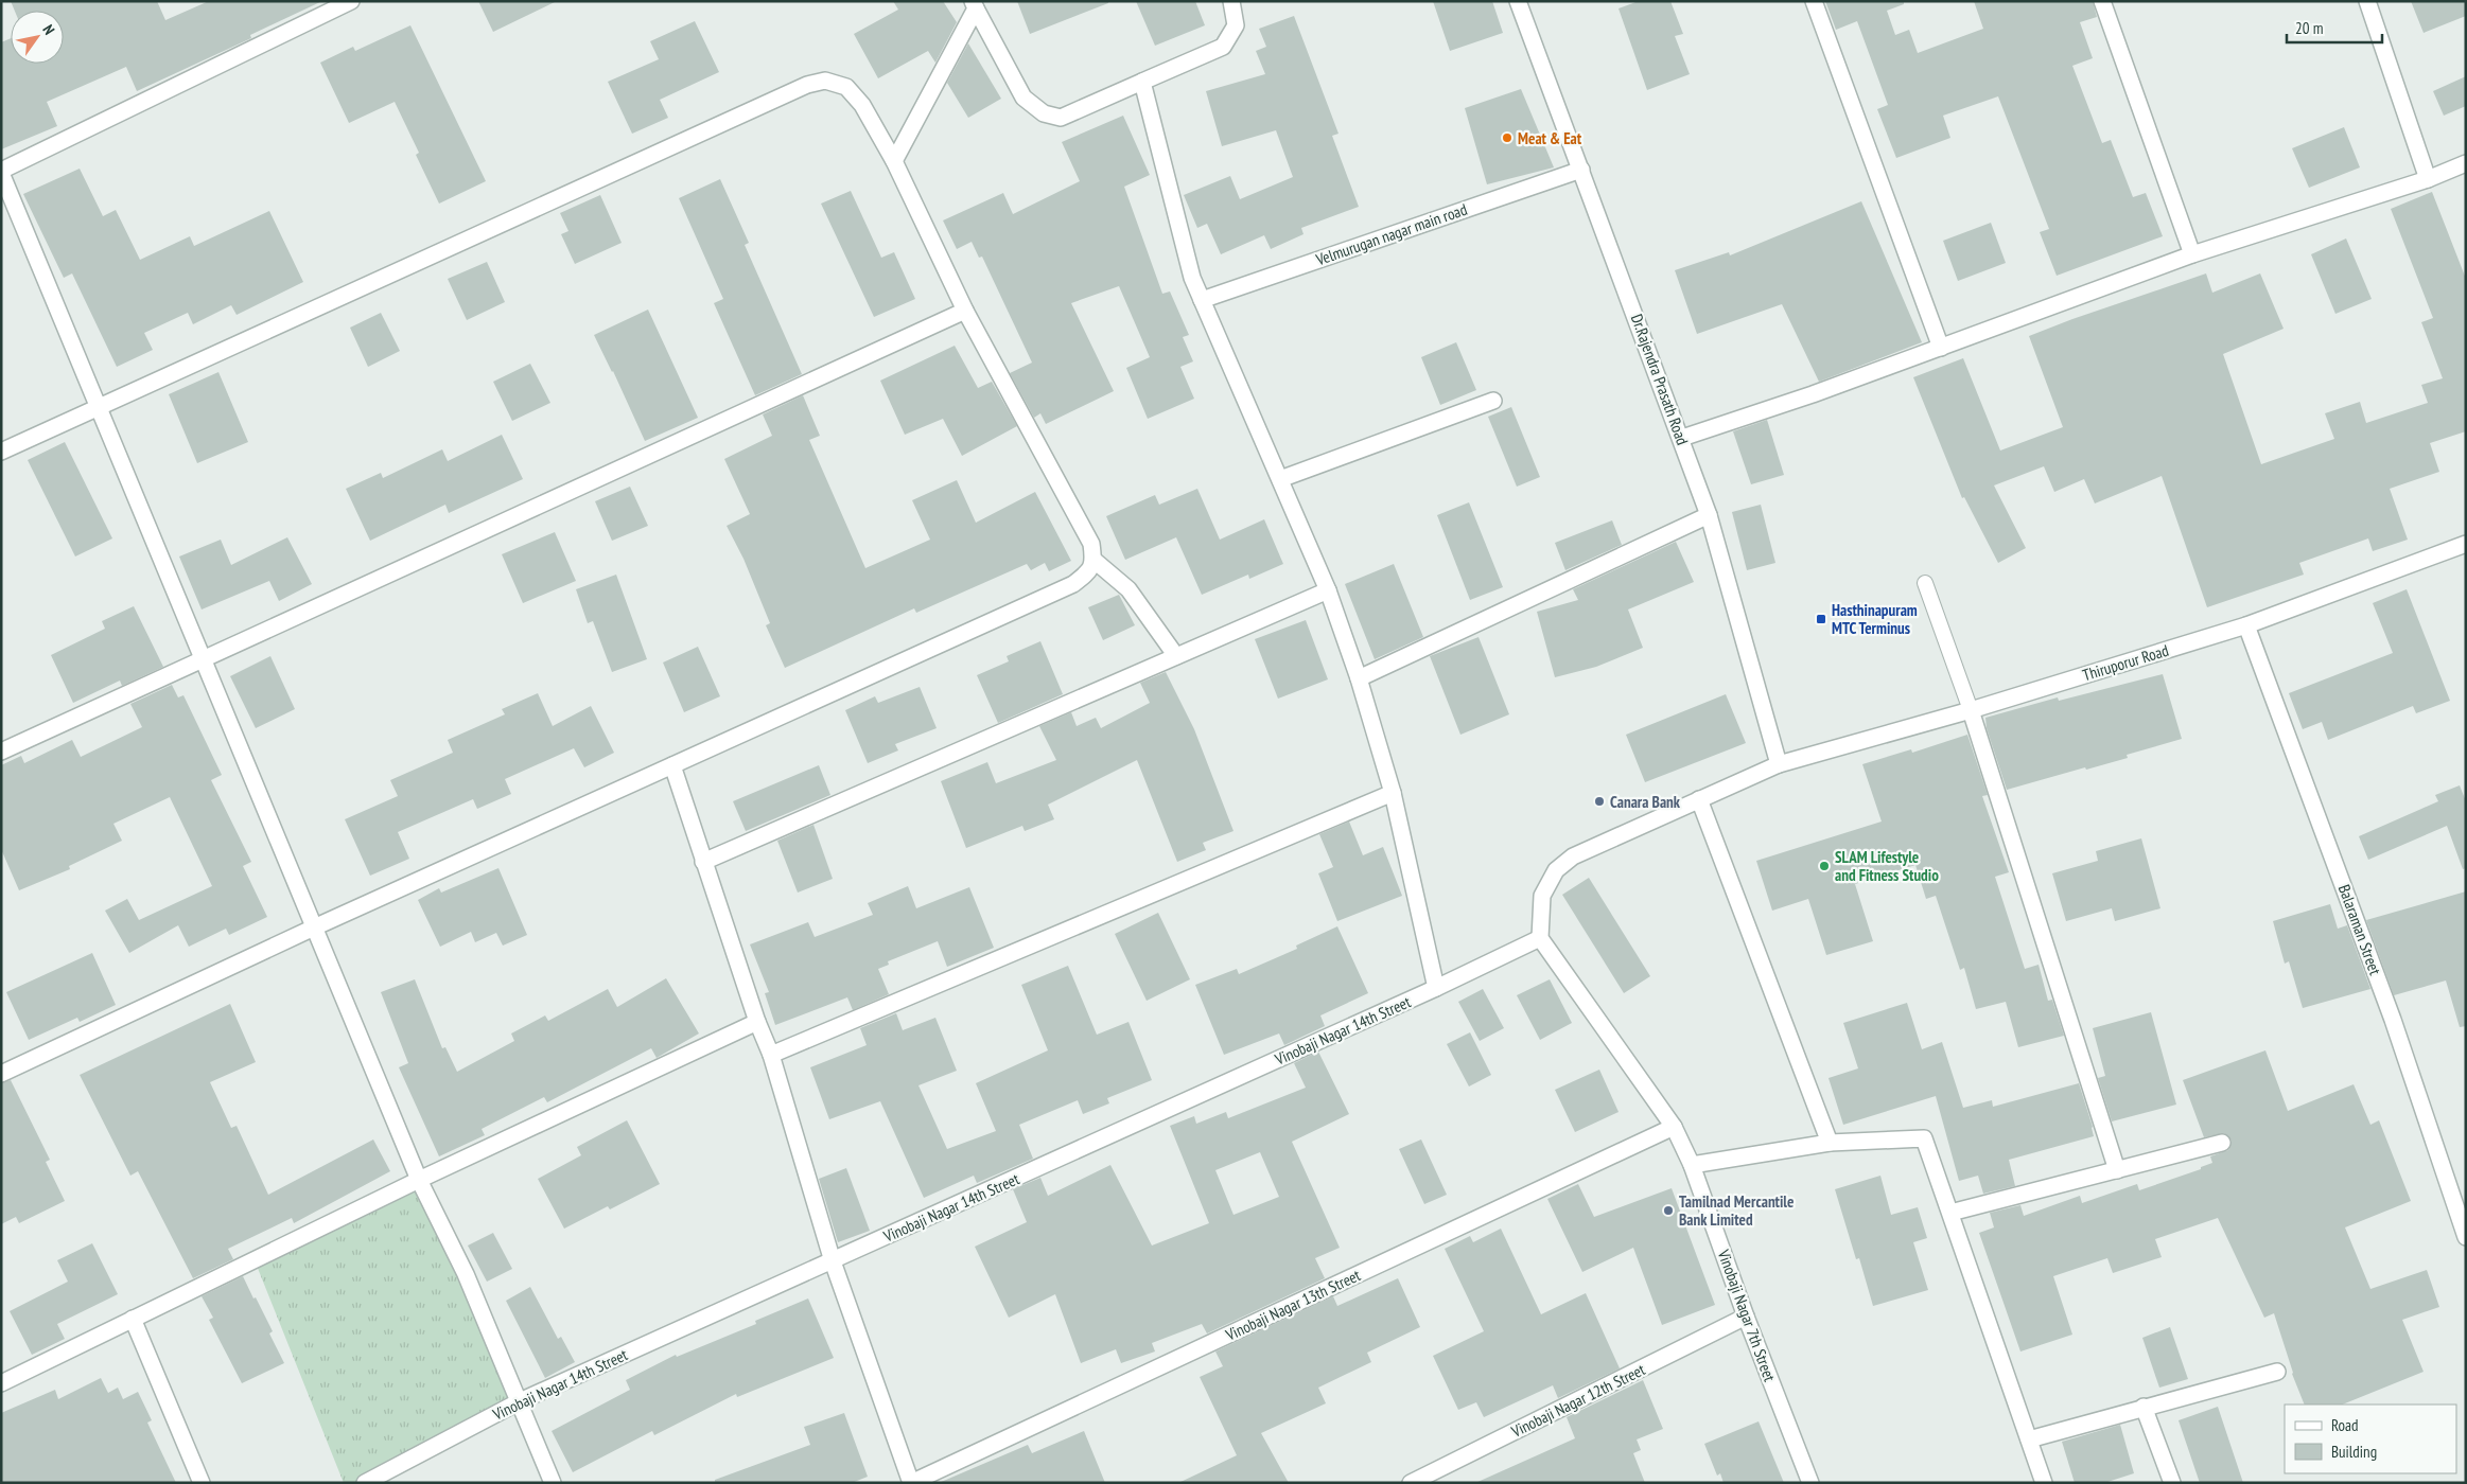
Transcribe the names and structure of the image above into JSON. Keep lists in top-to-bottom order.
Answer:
{
  "streets": {
    "street": [
      "Velmurugan nagar main road",
      "Dr.Rajendra Prasath Road",
      "Thiruporur Road",
      "Balaraman Street",
      "Vinobaji Nagar 14th Street",
      "Vinobaji Nagar 13th Street",
      "Vinobaji Nagar 7th Street",
      "Vinobaji Nagar 12th Street"
    ]
  },
  "crossings": [
    ["Velmurugan nagar main road", "Dr.Rajendra Prasath Road"],
    ["Dr.Rajendra Prasath Road", "Thiruporur Road"],
    ["Thiruporur Road", "Balaraman Street"],
    ["Thiruporur Road", "Vinobaji Nagar 14th Street"],
    ["Thiruporur Road", "Vinobaji Nagar 7th Street"],
    ["Vinobaji Nagar 14th Street", "Vinobaji Nagar 7th Street"],
    ["Vinobaji Nagar 13th Street", "Vinobaji Nagar 7th Street"],
    ["Vinobaji Nagar 7th Street", "Vinobaji Nagar 12th Street"]
  ],
  "places": {
    "other": [
      "Meat & Eat",
      "Canara Bank",
      "SLAM Lifestyle and Fitness Studio",
      "Tamilnad Mercantile Bank Limited"
    ],
    "transit": ["Hasthinapuram MTC Terminus"]
  },
  "legend": ["Road", "Building"],
  "scale_bar": "20 m",
  "north": "top right"
}
